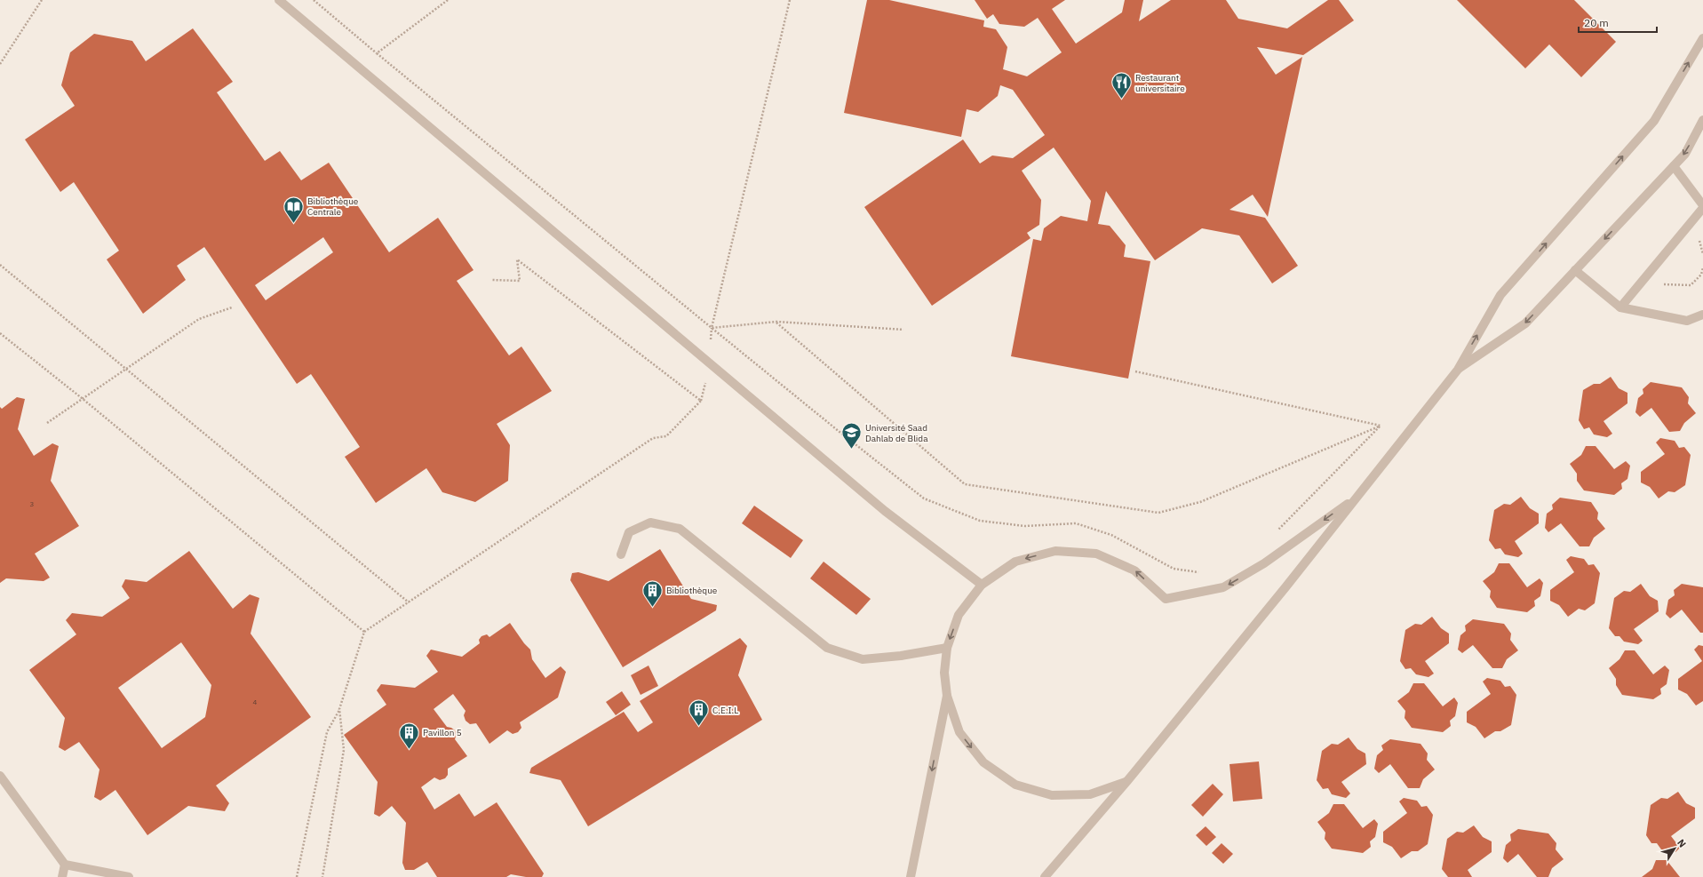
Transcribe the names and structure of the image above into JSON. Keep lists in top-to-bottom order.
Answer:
{
  "places": {
    "restaurant": ["Restaurant universitaire"],
    "library": ["Bibliothèque Centrale"],
    "school or university": ["Université Saad Dahlab de Blida"],
    "building": ["Bibliothèque", "C.E.I.L", "Pavillon 5"]
  },
  "house_numbers": ["3", "4"],
  "scale_bar": "20 m",
  "north": "top right"
}
